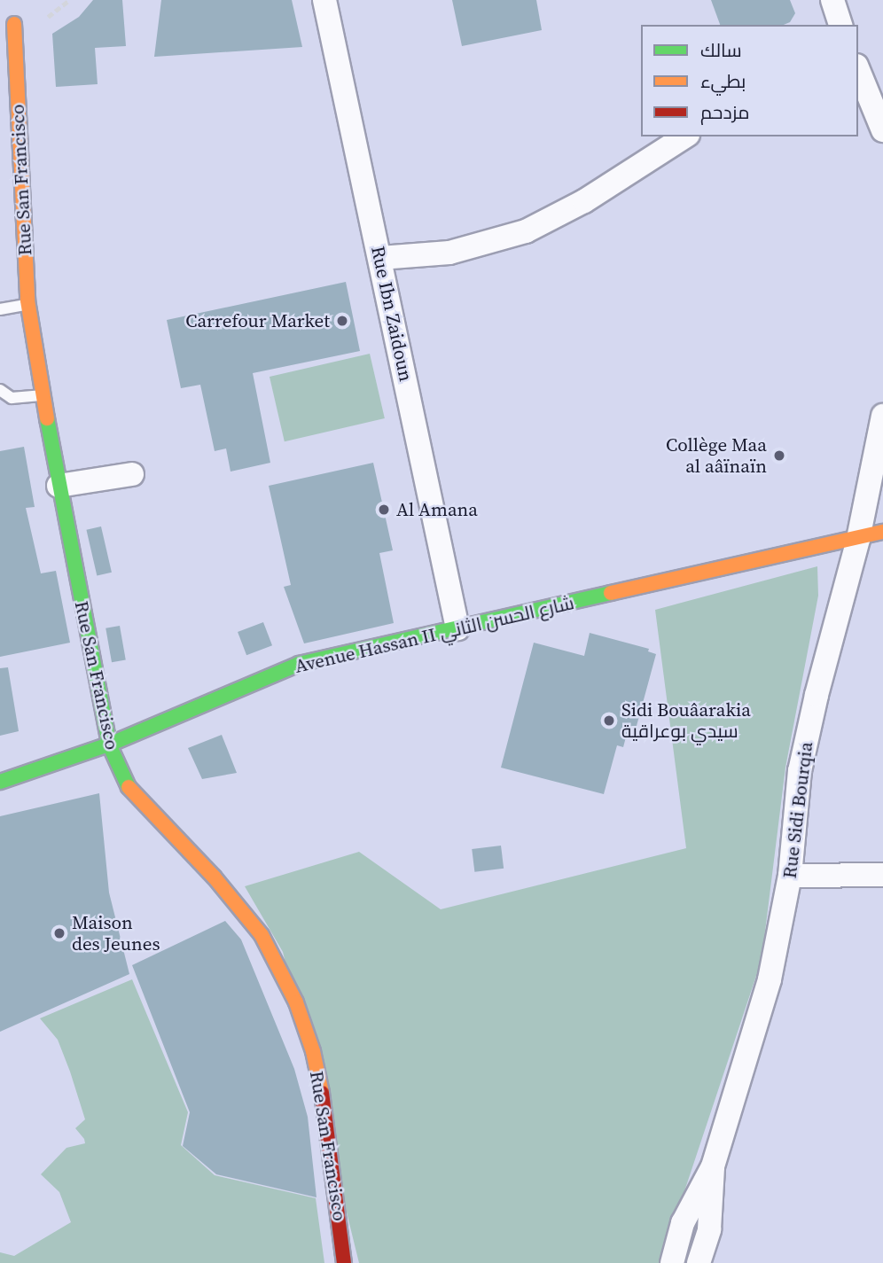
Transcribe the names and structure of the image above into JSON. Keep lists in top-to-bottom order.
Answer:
{
  "streets": {
    "street": [
      "Rue San Francisco",
      "Rue Ibn Zaidoun",
      "Avenue Hassan II شارع الحسن الثاني",
      "Rue Sidi Bourqia"
    ]
  },
  "crossings": [
    ["Rue San Francisco", "Avenue Hassan II شارع الحسن الثاني"],
    ["Rue Ibn Zaidoun", "Avenue Hassan II شارع الحسن الثاني"],
    ["Avenue Hassan II شارع الحسن الثاني", "Rue Sidi Bourqia"]
  ],
  "places": [
    "Carrefour Market",
    "Collège Maa al aâïnaïn",
    "Al Amana",
    "Sidi Bouâarakia سيدي بوعراقية",
    "Maison des Jeunes"
  ],
  "legend": ["سالك", "بطيء", "مزدحم"]
}
